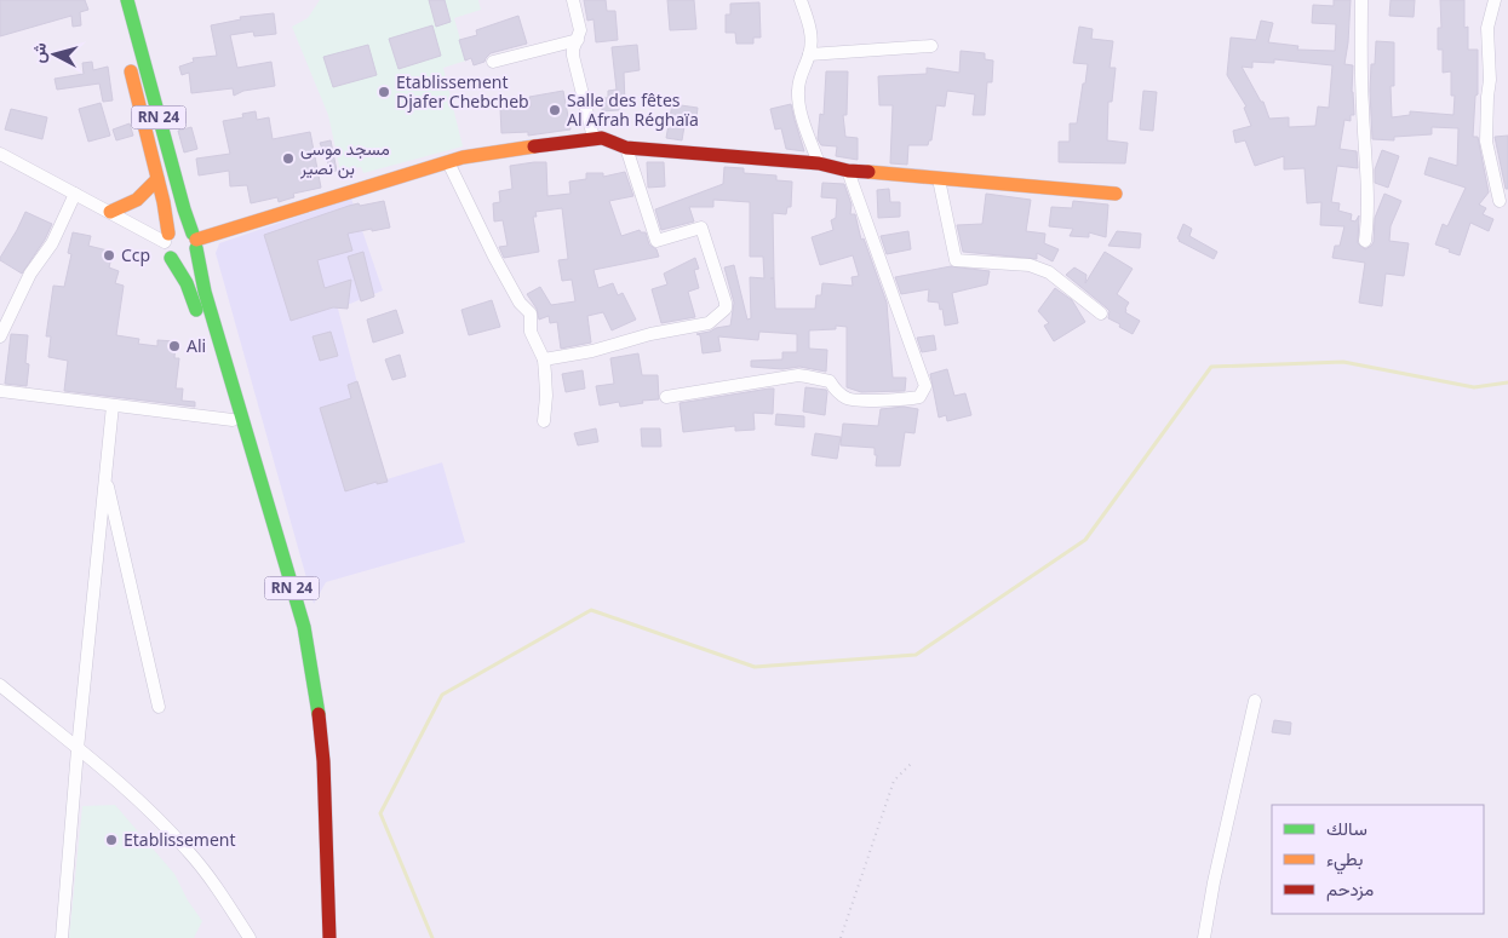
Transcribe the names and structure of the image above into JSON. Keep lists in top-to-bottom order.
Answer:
{
  "streets": {
    "main road": ["RN 24"]
  },
  "places": [
    "Etablissement Djafer Chebcheb",
    "Salle des fêtes Al Afrah Réghaïa",
    "مسجد موسى بن نصير",
    "Ccp",
    "Ali",
    "Etablissement"
  ],
  "legend": ["سالك", "بطيء", "مزدحم"],
  "north": "left"
}
